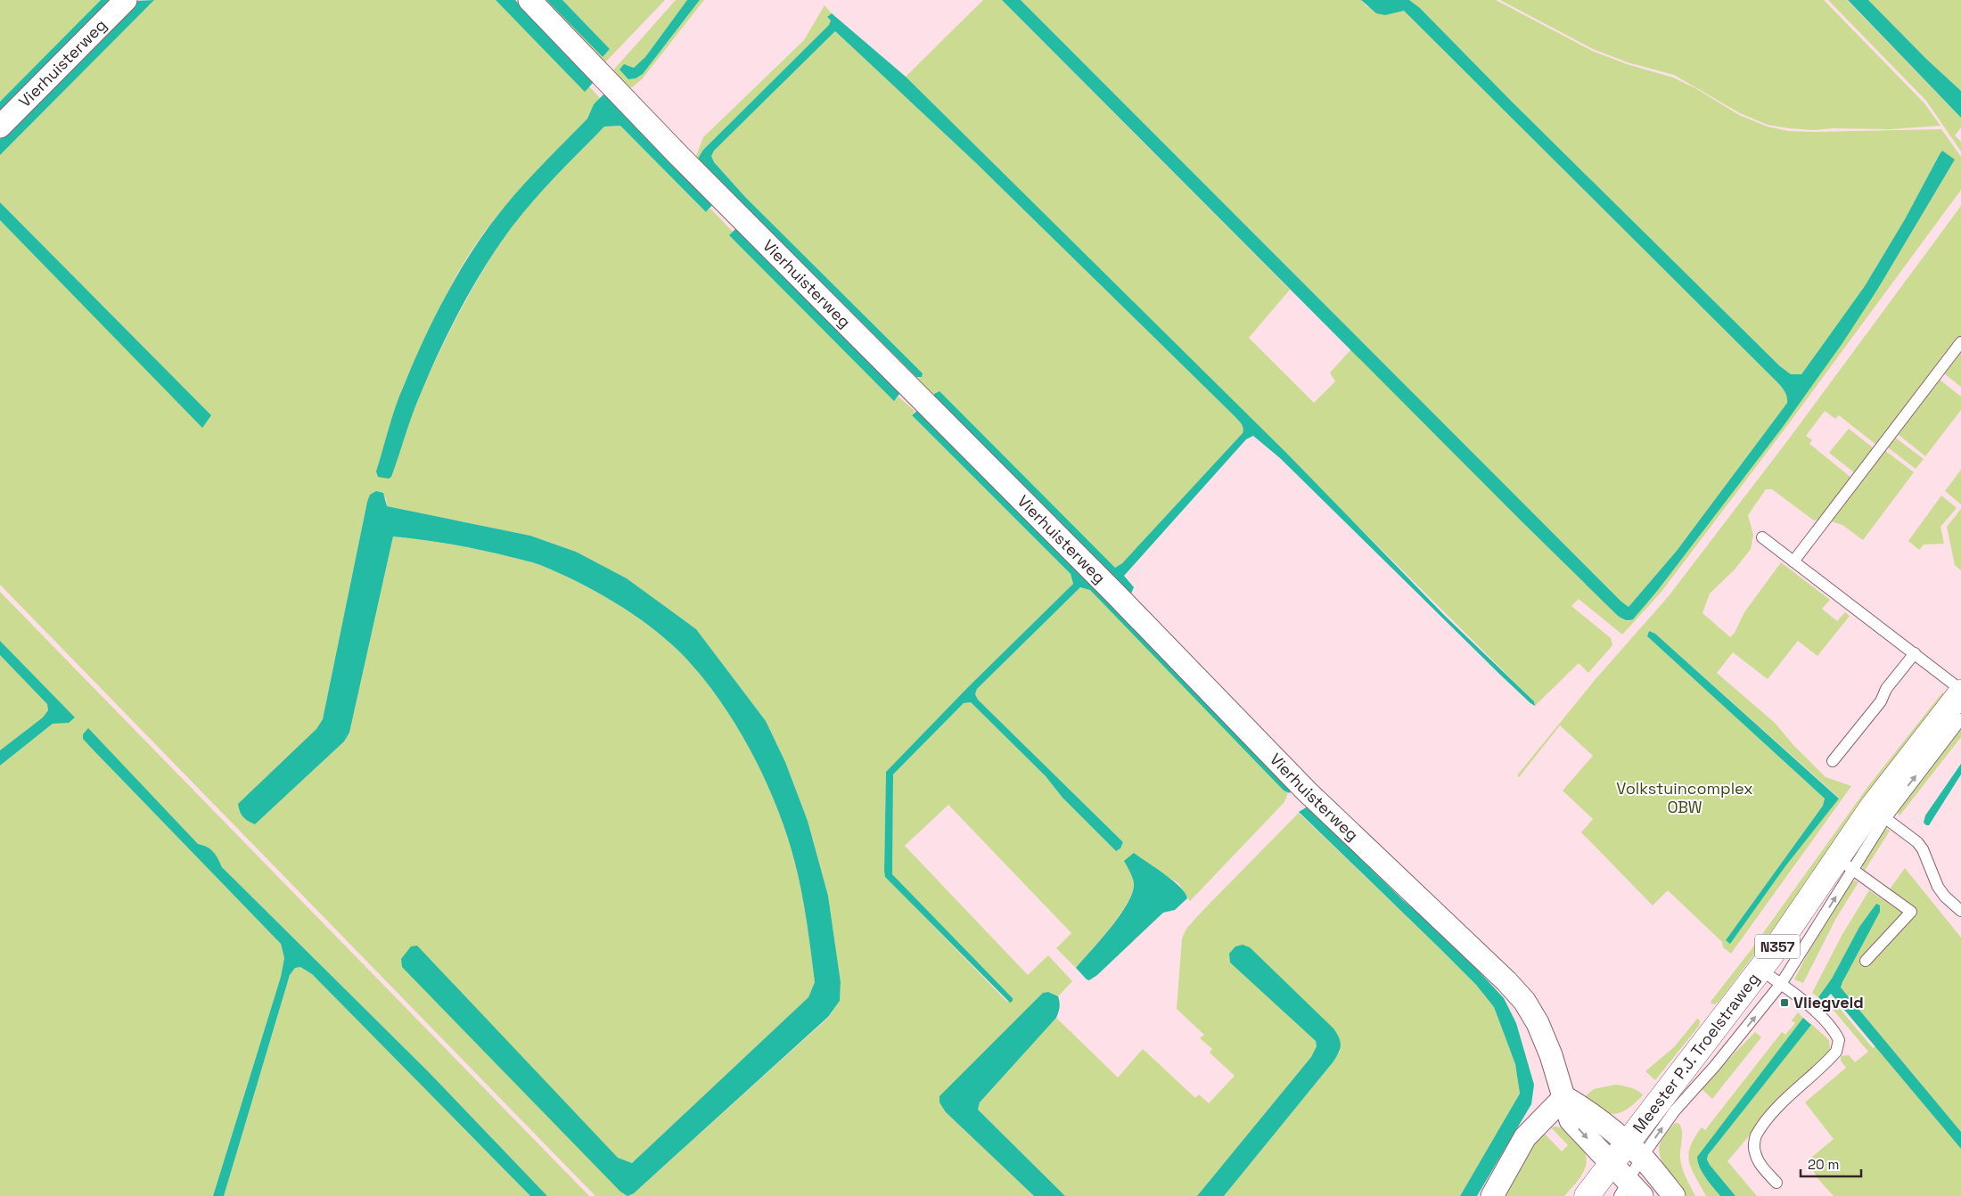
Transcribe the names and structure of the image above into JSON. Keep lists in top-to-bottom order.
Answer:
{
  "streets": {
    "main road": ["N357", "Meester P.J. Troelstraweg"],
    "street": ["Vierhuisterweg"]
  },
  "crossings": [
    ["Vierhuisterweg", "Meester P.J. Troelstraweg"]
  ],
  "parks": ["Volkstuincomplex OBW"],
  "places": {
    "transit": ["Vliegveld"]
  },
  "scale_bar": "20 m"
}
